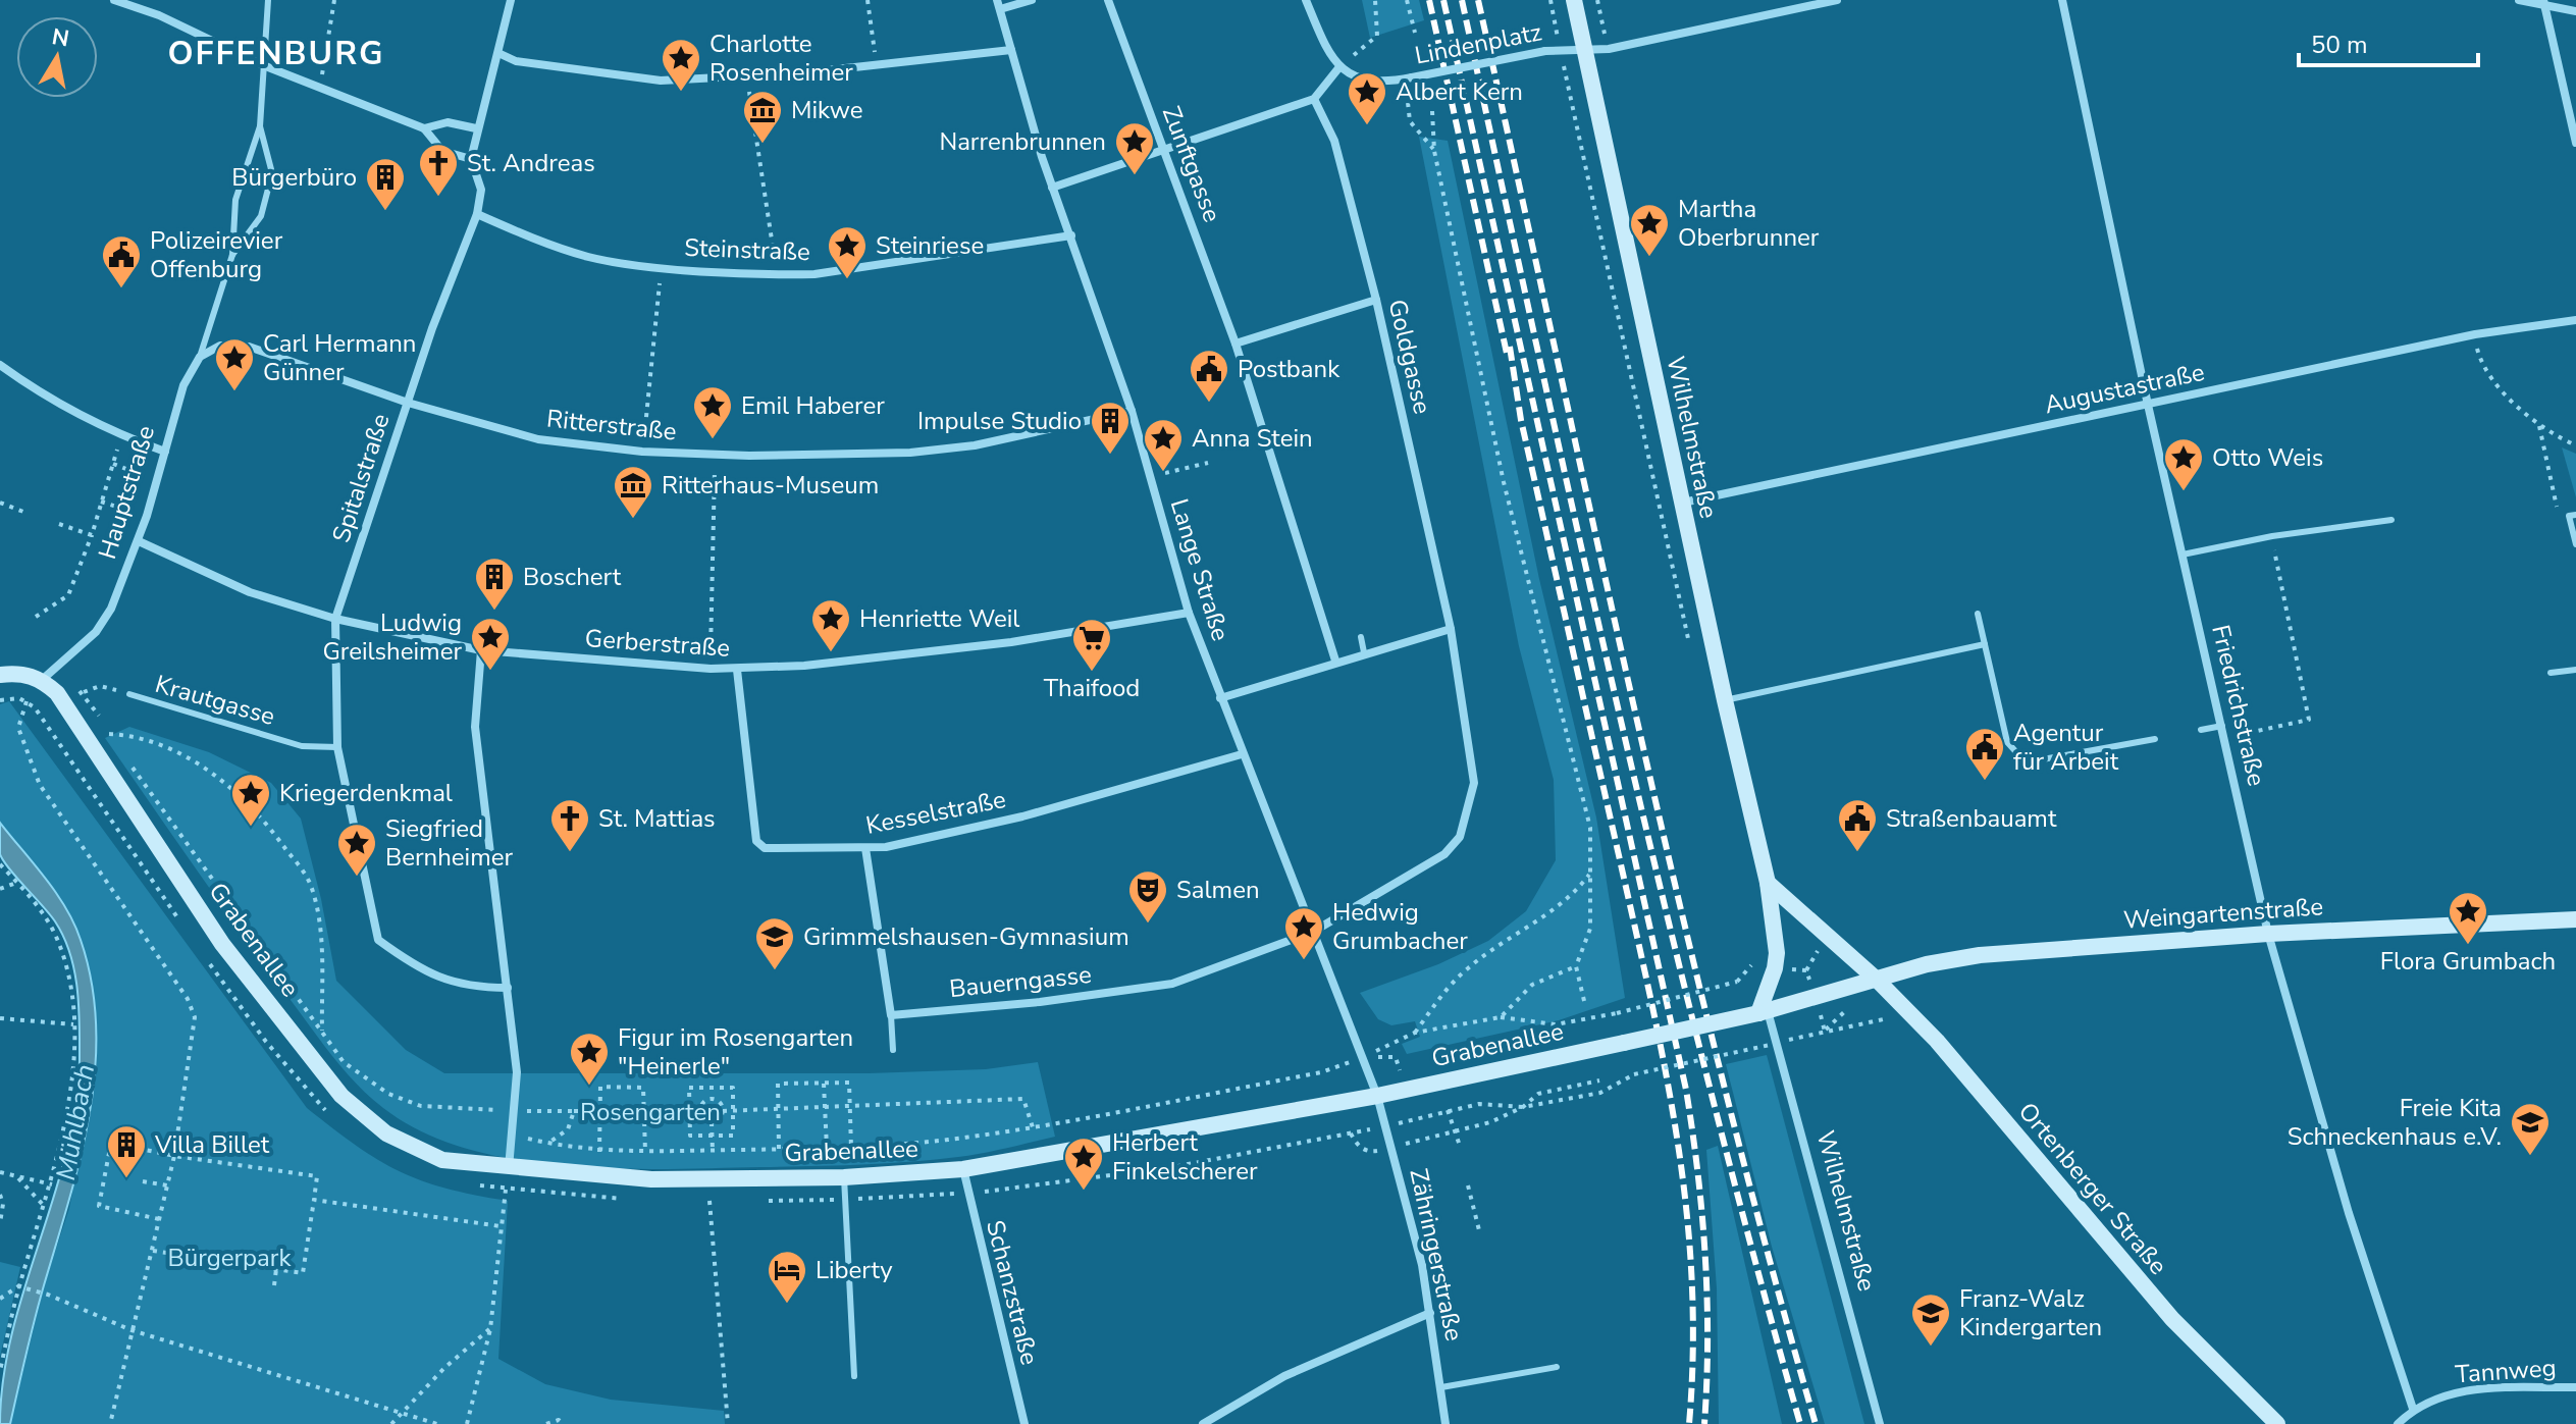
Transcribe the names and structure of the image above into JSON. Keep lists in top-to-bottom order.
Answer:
{
  "streets": {
    "main road": [
      "Wilhelmstraße",
      "Weingartenstraße",
      "Grabenallee",
      "Ortenberger Straße"
    ],
    "street": [
      "Lindenplatz",
      "Zunftgasse",
      "Steinstraße",
      "Goldgasse",
      "Augustastraße",
      "Ritterstraße",
      "Spitalstraße",
      "Hauptstraße",
      "Lange Straße",
      "Gerberstraße",
      "Friedrichstraße",
      "Kesselstraße",
      "Bauerngasse",
      "Zähringerstraße",
      "Schanzstraße",
      "Tannweg"
    ],
    "lane": ["Krautgasse"]
  },
  "crossings": [
    ["Lindenplatz", "Wilhelmstraße"],
    ["Steinstraße", "Spitalstraße"],
    ["Steinstraße", "Lange Straße"],
    ["Goldgasse", "Lange Straße"],
    ["Goldgasse", "Bauerngasse"],
    ["Augustastraße", "Wilhelmstraße"],
    ["Augustastraße", "Friedrichstraße"],
    ["Ritterstraße", "Spitalstraße"],
    ["Ritterstraße", "Hauptstraße"],
    ["Ritterstraße", "Lange Straße"],
    ["Wilhelmstraße", "Grabenallee"],
    ["Spitalstraße", "Gerberstraße"],
    ["Spitalstraße", "Krautgasse"],
    ["Hauptstraße", "Gerberstraße"],
    ["Hauptstraße", "Krautgasse"],
    ["Hauptstraße", "Grabenallee"],
    ["Lange Straße", "Gerberstraße"],
    ["Lange Straße", "Kesselstraße"],
    ["Lange Straße", "Grabenallee"],
    ["Lange Straße", "Bauerngasse"],
    ["Lange Straße", "Zähringerstraße"],
    ["Gerberstraße", "Kesselstraße"],
    ["Krautgasse", "Grabenallee"],
    ["Friedrichstraße", "Weingartenstraße"],
    ["Friedrichstraße", "Tannweg"],
    ["Weingartenstraße", "Grabenallee"],
    ["Weingartenstraße", "Ortenberger Straße"],
    ["Grabenallee", "Ortenberger Straße"],
    ["Grabenallee", "Zähringerstraße"],
    ["Grabenallee", "Schanzstraße"]
  ],
  "districts": ["OFFENBURG"],
  "water": ["Mühlbach"],
  "parks": ["Rosengarten", "Bürgerpark"],
  "places": {
    "place": [
      "Charlotte Rosenheimer",
      "Albert Kern",
      "Narrenbrunnen",
      "Martha Oberbrunner",
      "Steinriese",
      "Carl Hermann Günner",
      "Emil Haberer",
      "Anna Stein",
      "Otto Weis",
      "Henriette Weil",
      "Ludwig Greilsheimer",
      "Kriegerdenkmal",
      "Siegfried Bernheimer",
      "Flora Grumbach",
      "Hedwig Grumbacher",
      "Figur im Rosengarten \"Heinerle\"",
      "Herbert Finkelscherer"
    ],
    "museum": ["Mikwe", "Ritterhaus-Museum"],
    "church": ["St. Andreas", "St. Mattias"],
    "building": [
      "Bürgerbüro",
      "Impulse Studio",
      "Boschert",
      "Villa Billet"
    ],
    "public building": [
      "Polizeirevier Offenburg",
      "Postbank",
      "Agentur für Arbeit",
      "Straßenbauamt"
    ],
    "supermarket": ["Thaifood"],
    "theatre": ["Salmen"],
    "school or university": ["Grimmelshausen-Gymnasium", "Freie Kita Schneckenhaus e.V.", "Franz-Walz Kindergarten"],
    "hotel": ["Liberty"]
  },
  "scale_bar": "50 m",
  "north": "top"
}
